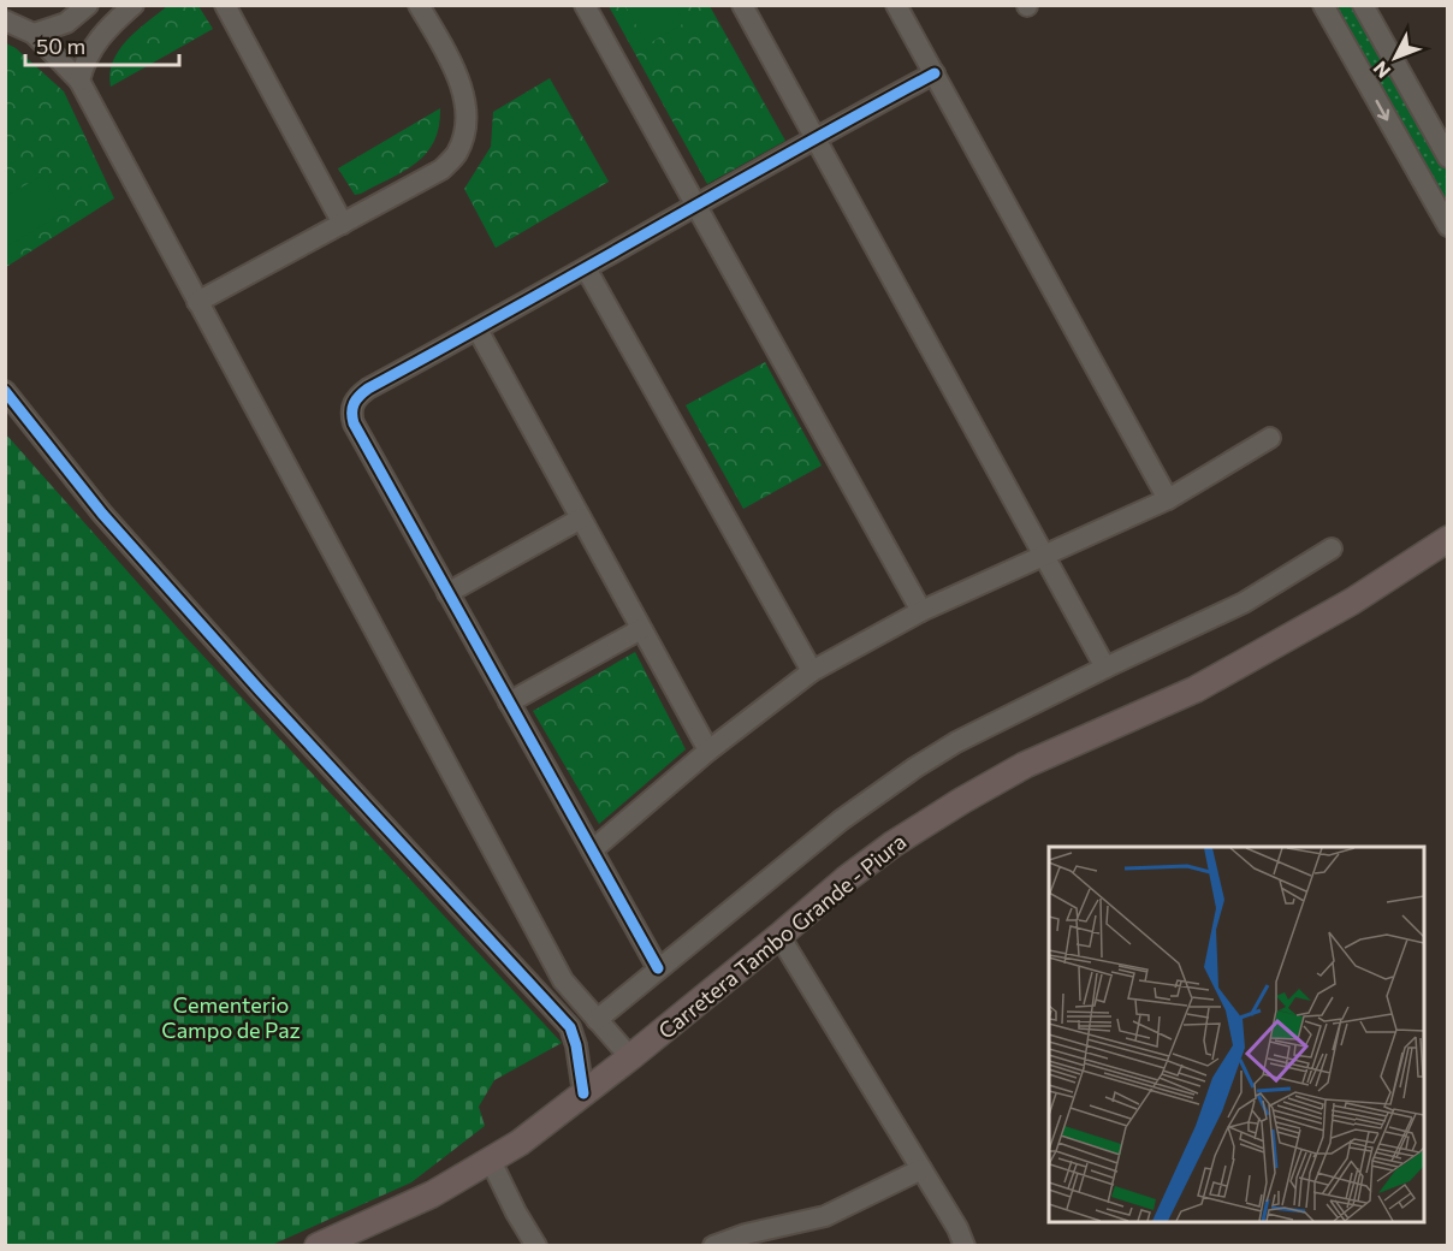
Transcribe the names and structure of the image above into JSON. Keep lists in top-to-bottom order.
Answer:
{
  "streets": {
    "main road": ["Carretera Tambo Grande - Piura"]
  },
  "parks": ["Cementerio Campo de Paz"],
  "scale_bar": "50 m",
  "north": "bottom left"
}
